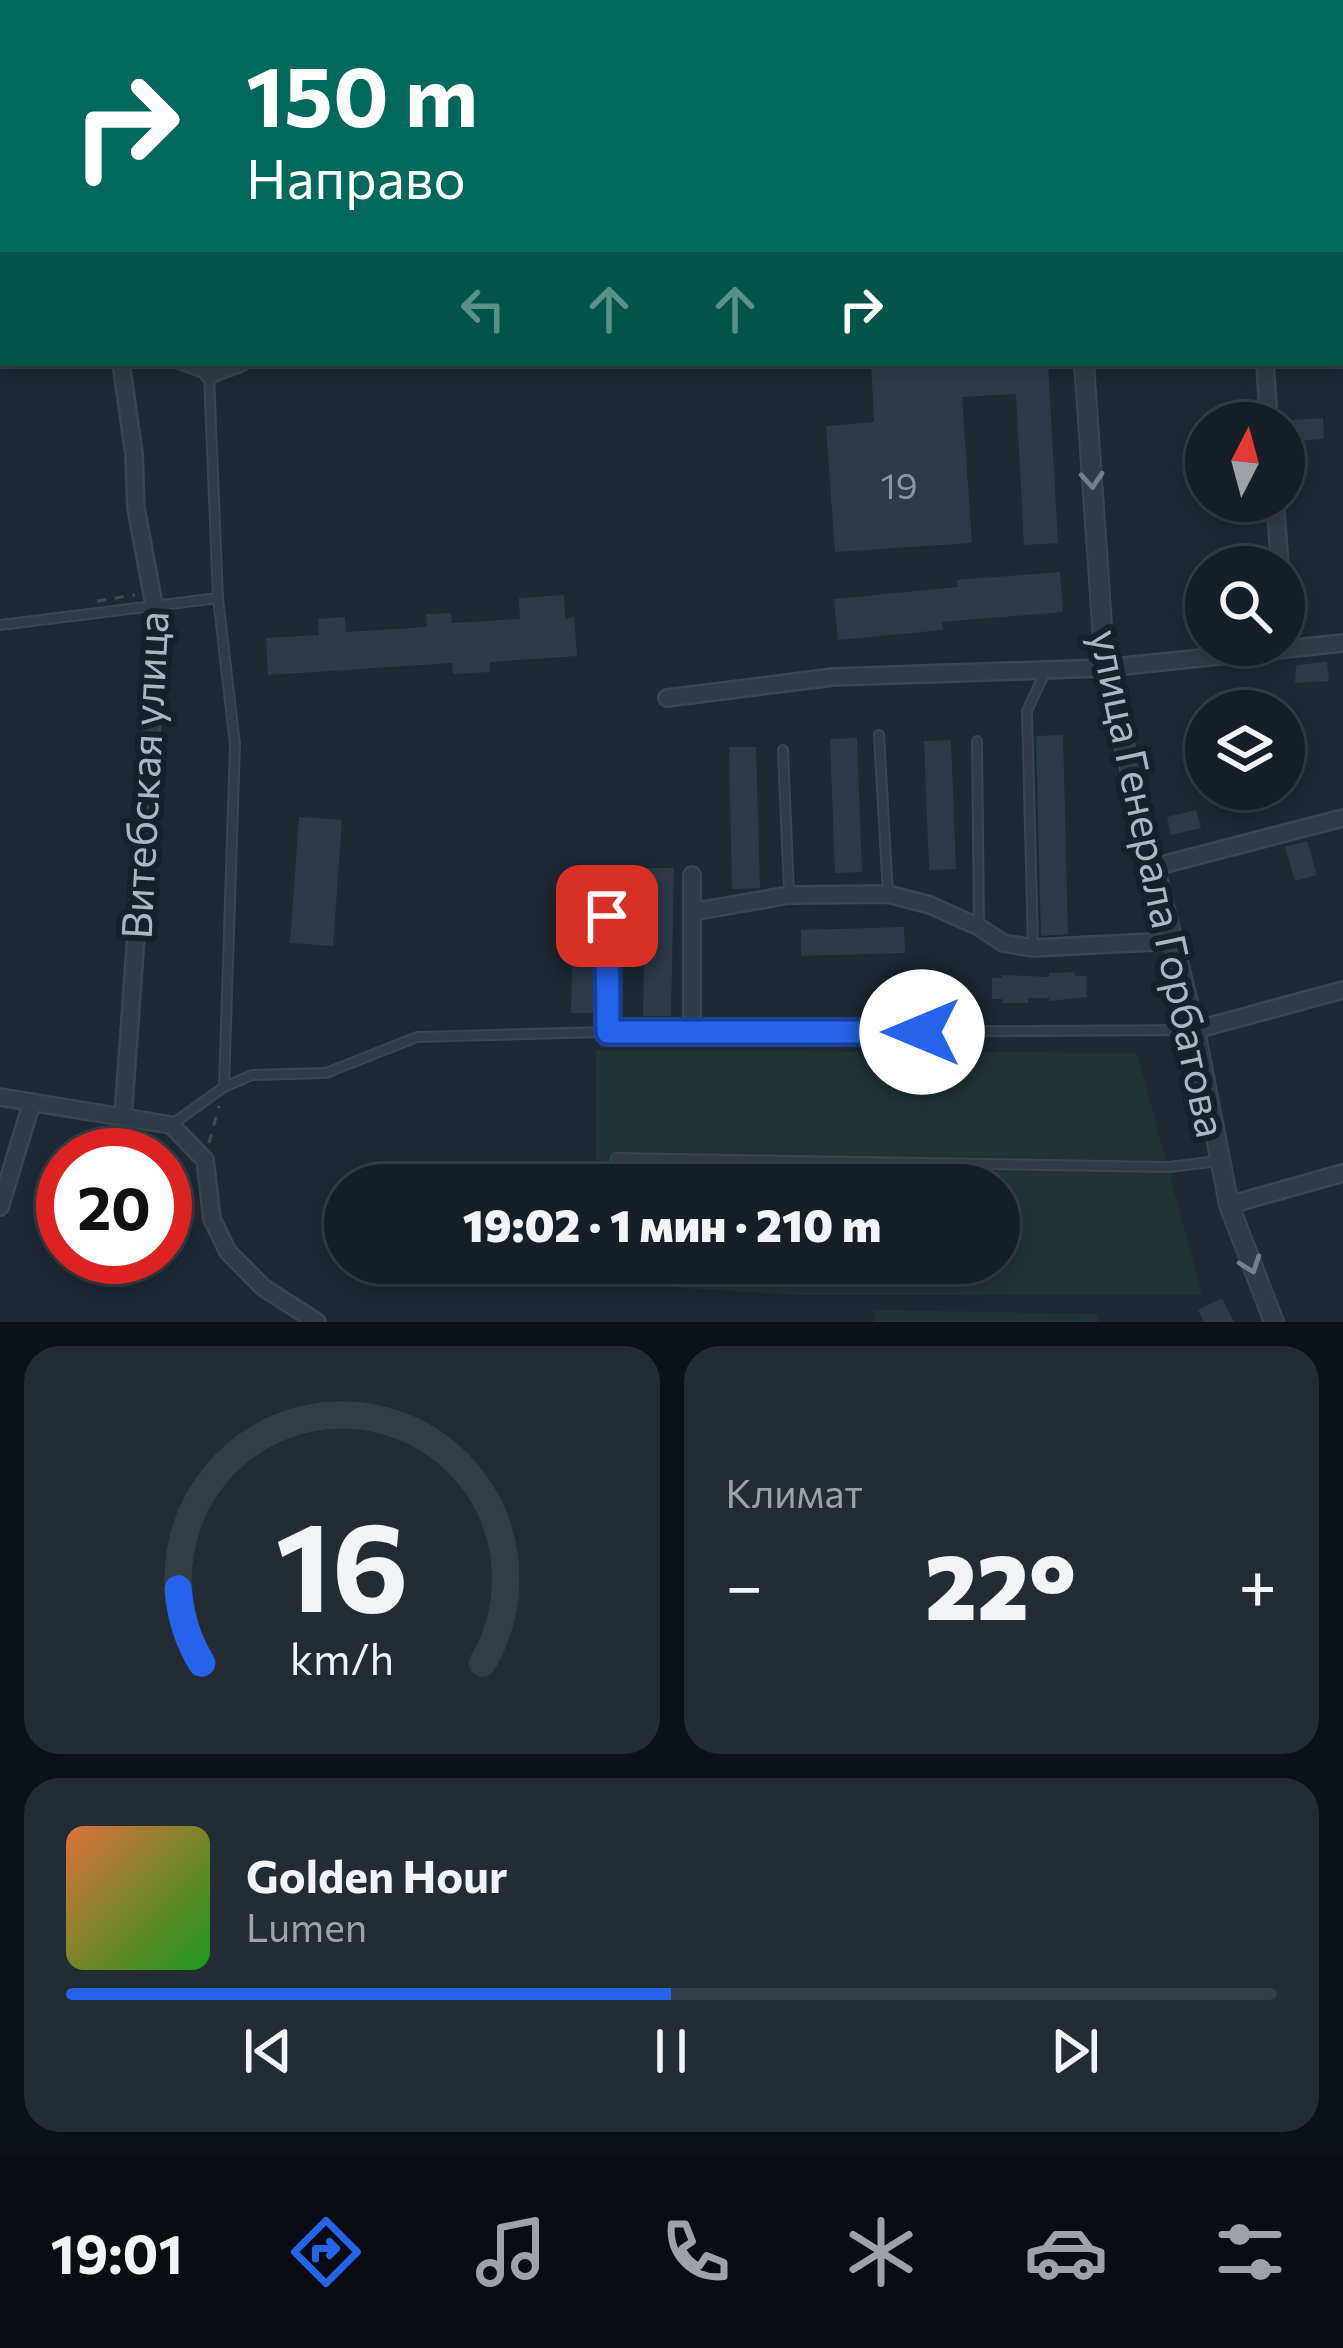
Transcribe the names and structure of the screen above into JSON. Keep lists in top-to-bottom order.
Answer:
{
  "streets": {
    "street": ["Витебская улица", "улица Генерала Горбатова"]
  },
  "one_way": ["улица Генерала Горбатова"],
  "house_numbers": ["19"],
  "north": "top",
  "page": {
    "turn": ["150 m", "Направо"],
    "limit": "20",
    "trip": "19:02 · 1 мин · 210 m",
    "tile": "Климат",
    "heat": ["−", "22°", "+"],
    "song": ["Golden Hour", "Lumen"],
    "tabs": "19:01",
    "gauge": ["16", "km/h"]
  }
}
